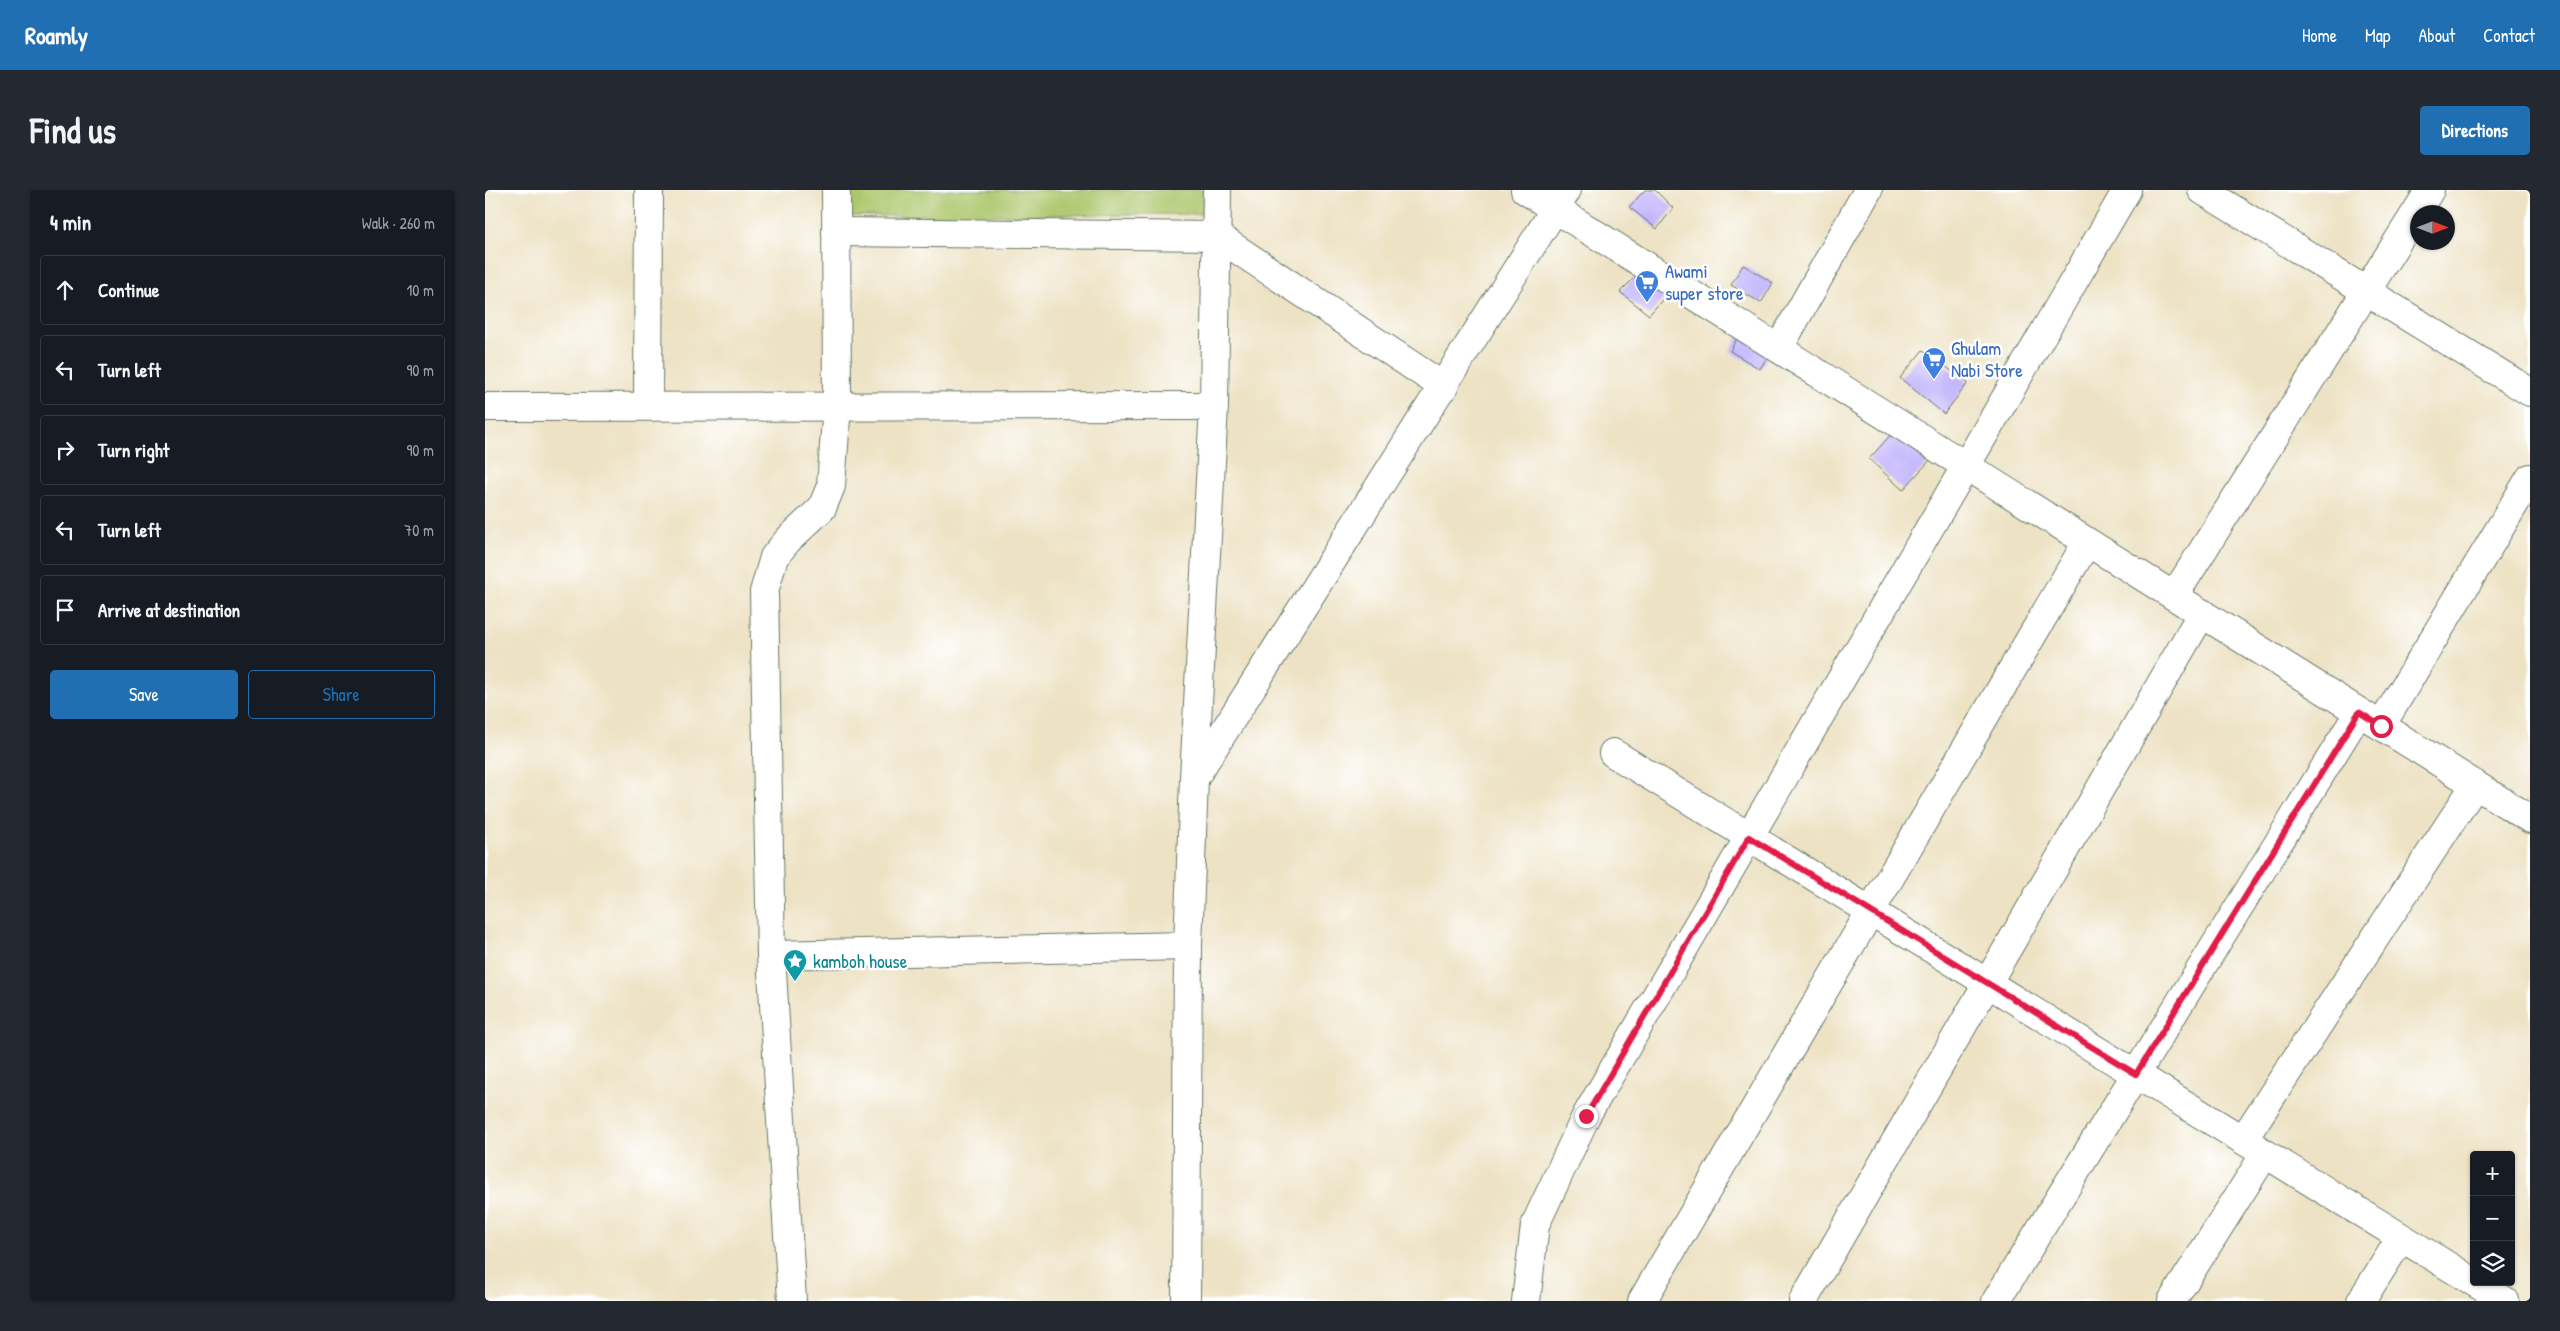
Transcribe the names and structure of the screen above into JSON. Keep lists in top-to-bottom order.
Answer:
{
  "places": {
    "supermarket": ["Awami super store", "Ghulam Nabi Store"],
    "place": ["kamboh house"]
  },
  "north": "right",
  "page": {
    "header": "Roamly",
    "nav": [
      "Home",
      "Map",
      "About",
      "Contact"
    ],
    "buttons": [
      "Directions",
      ["Save", "Share"]
    ],
    "title": "Find us",
    "heading": ["4 min", "Walk · 260 m"],
    "list": [
      ["Continue", "10 m"],
      ["Turn left", "90 m"],
      ["Turn right", "90 m"],
      ["Turn left", "70 m"],
      "Arrive at destination"
    ],
    "map_buttons": ["+", "−"]
  }
}
